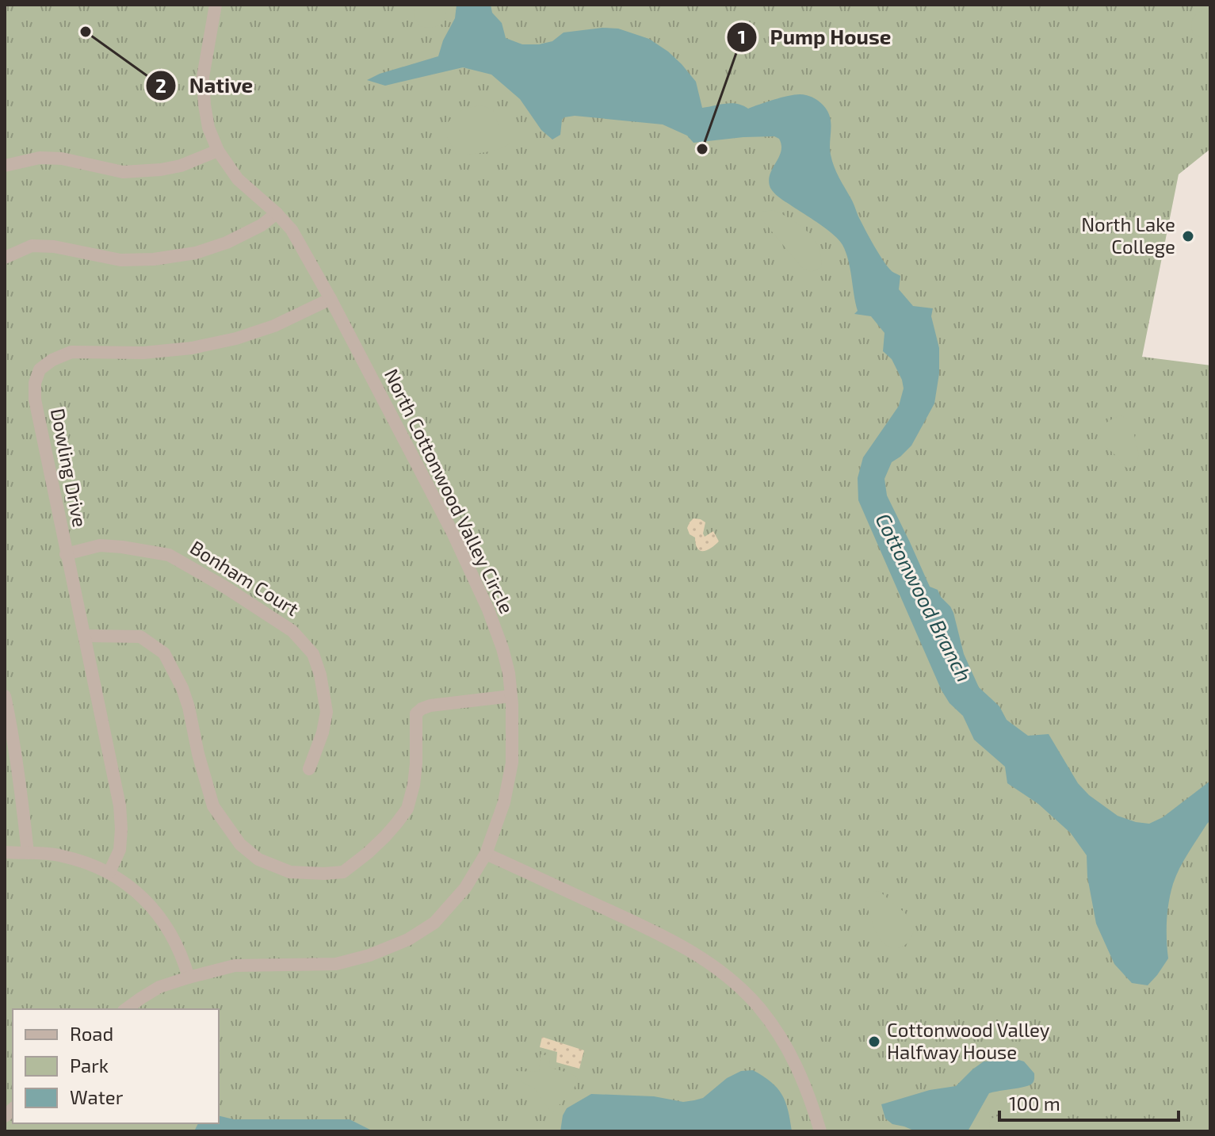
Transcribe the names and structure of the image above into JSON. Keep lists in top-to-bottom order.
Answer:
{
  "streets": {
    "street": ["Dowling Drive", "North Cottonwood Valley Circle", "Bonham Court"]
  },
  "crossings": [
    ["Dowling Drive", "North Cottonwood Valley Circle"],
    ["Dowling Drive", "Bonham Court"]
  ],
  "water": ["Cottonwood Branch"],
  "places": [
    "Native",
    "Pump House",
    "North Lake College",
    "Cottonwood Valley Halfway House"
  ],
  "legend": ["Road", "Park", "Water"],
  "scale_bar": "100 m"
}
